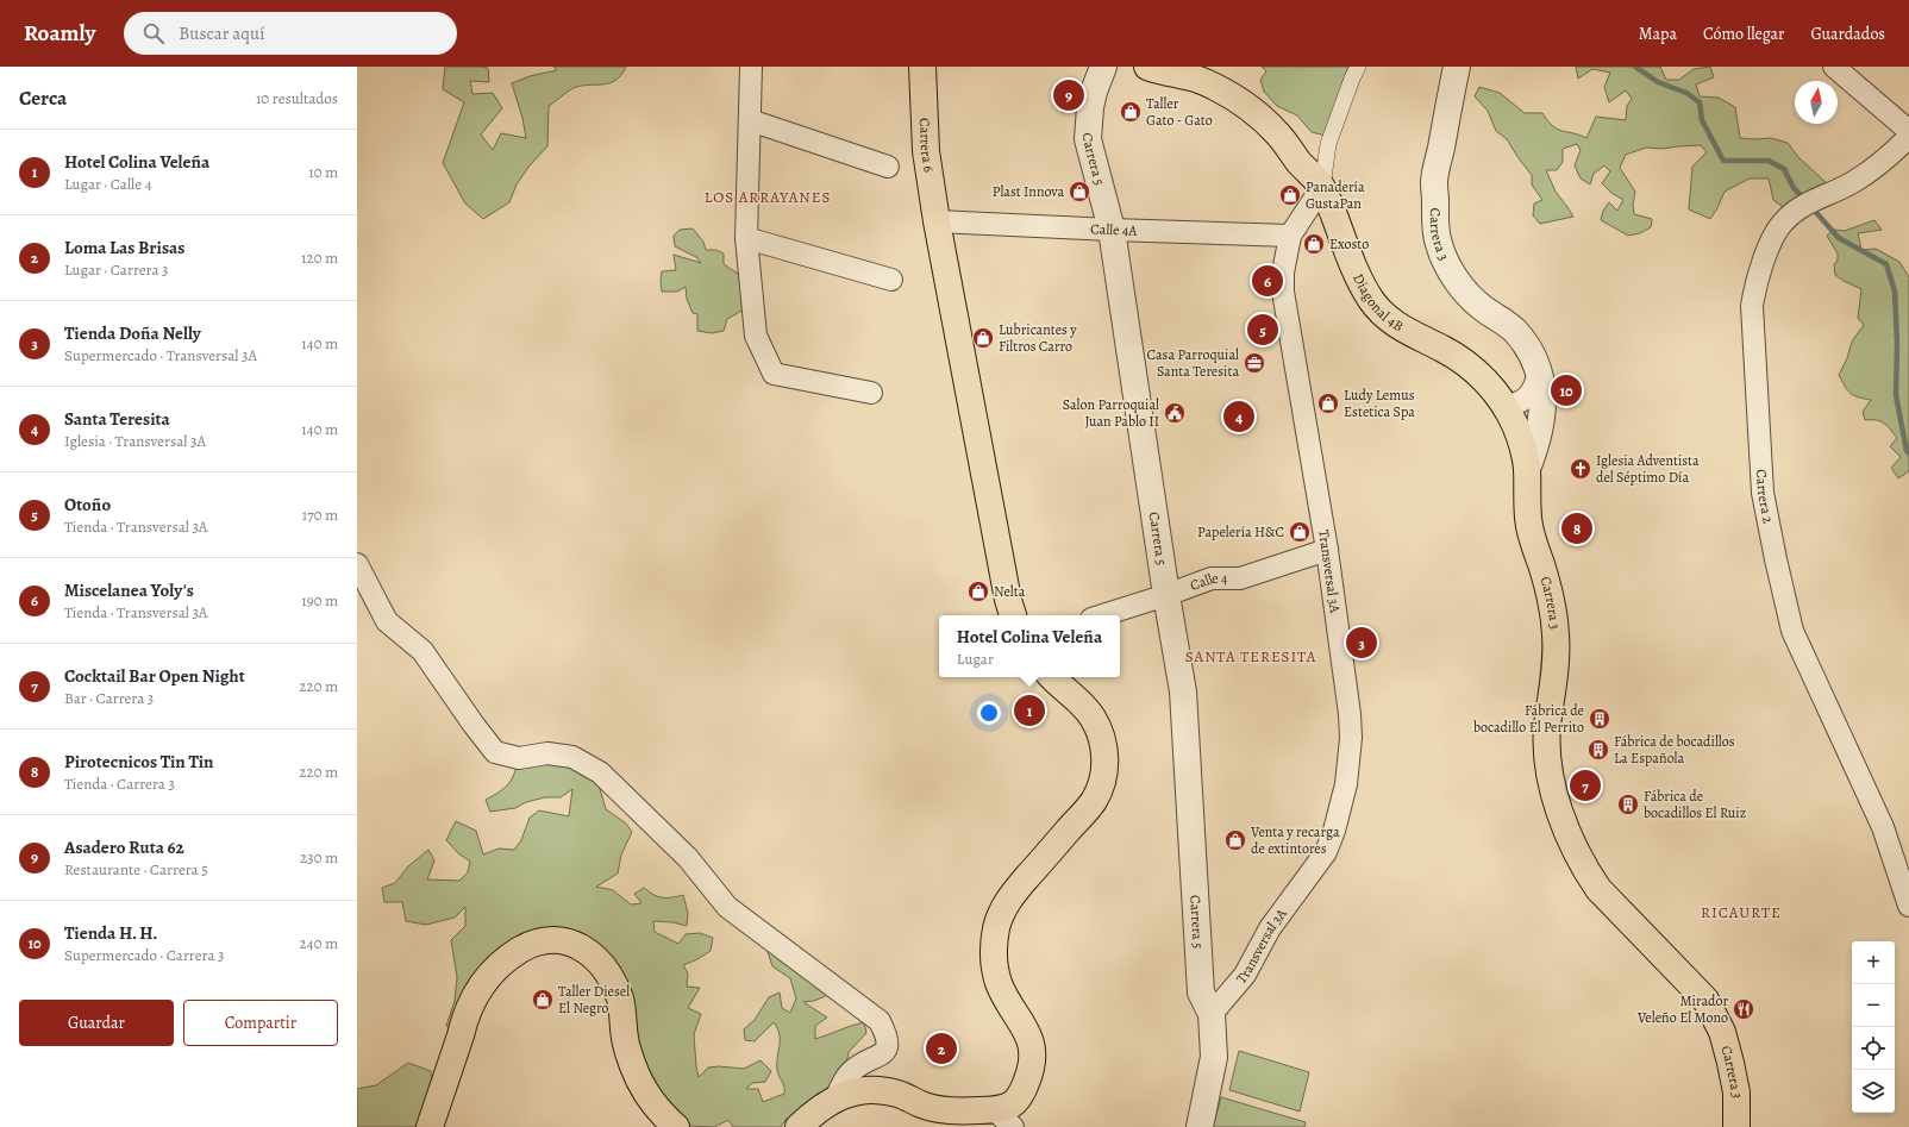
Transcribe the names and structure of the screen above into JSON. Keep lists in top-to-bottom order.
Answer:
{
  "streets": {
    "main road": ["Carrera 6", "Carrera 3", "Diagonal 4B"],
    "street": [
      "Carrera 5",
      "Calle 4A",
      "Carrera 2",
      "Transversal 3A",
      "Calle 4"
    ]
  },
  "crossings": [
    ["Carrera 6", "Calle 4A"],
    ["Carrera 5", "Calle 4A"],
    ["Carrera 5", "Transversal 3A"],
    ["Carrera 5", "Calle 4"],
    ["Calle 4A", "Transversal 3A"],
    ["Carrera 3", "Diagonal 4B"],
    ["Diagonal 4B", "Transversal 3A"],
    ["Transversal 3A", "Calle 4"]
  ],
  "districts": ["LOS ARRAYANES", "SANTA TERESITA", "RICAURTE"],
  "places": {
    "shop": [
      "Taller Gato - Gato",
      "Plast Innova",
      "Panadería GustaPan",
      "Exosto",
      "Lubricantes y Filtros Carro",
      "Ludy Lemus Estetica Spa",
      "Papelería H&C",
      "Nelta",
      "Venta y recarga de extintores",
      "Taller Diesel El Negro"
    ],
    "office": ["Casa Parroquial Santa Teresita"],
    "public building": ["Salon Parroquial Juan Pablo II"],
    "church": ["Iglesia Adventista del Séptimo Día"],
    "building": ["Fábrica de bocadillo El Perrito", "Fábrica de bocadillos La Española", "Fábrica de bocadillos El Ruiz"],
    "restaurant": ["Mirador Veleño El Mono"]
  },
  "north": "top",
  "page": {
    "header": "Roamly",
    "search": "Buscar aquí",
    "nav": ["Mapa", "Cómo llegar", "Guardados"],
    "heading": ["Cerca", "10 resultados"],
    "pins": [
      "9",
      "6",
      "5",
      "10",
      "4",
      "8",
      "3",
      "1",
      "7",
      "2"
    ],
    "list": [
      {
        "mark": "1",
        "name": "Hotel Colina Veleña",
        "note": "Lugar · Calle 4",
        "value": "10 m"
      },
      {
        "mark": "2",
        "name": "Loma Las Brisas",
        "note": "Lugar · Carrera 3",
        "value": "120 m"
      },
      {
        "mark": "3",
        "name": "Tienda Doña Nelly",
        "note": "Supermercado · Transversal 3A",
        "value": "140 m"
      },
      {
        "mark": "4",
        "name": "Santa Teresita",
        "note": "Iglesia · Transversal 3A",
        "value": "140 m"
      },
      {
        "mark": "5",
        "name": "Otoño",
        "note": "Tienda · Transversal 3A",
        "value": "170 m"
      },
      {
        "mark": "6",
        "name": "Miscelanea Yoly's",
        "note": "Tienda · Transversal 3A",
        "value": "190 m"
      },
      {
        "mark": "7",
        "name": "Cocktail Bar Open Night",
        "note": "Bar · Carrera 3",
        "value": "220 m"
      },
      {
        "mark": "8",
        "name": "Pirotecnicos Tin Tin",
        "note": "Tienda · Carrera 3",
        "value": "220 m"
      },
      {
        "mark": "9",
        "name": "Asadero Ruta 62",
        "note": "Restaurante · Carrera 5",
        "value": "230 m"
      },
      {
        "mark": "10",
        "name": "Tienda H. H.",
        "note": "Supermercado · Carrera 3",
        "value": "240 m"
      }
    ],
    "popup": ["Hotel Colina Veleña", "Lugar"],
    "map_buttons": ["+", "−"],
    "buttons": ["Guardar", "Compartir"]
  }
}
